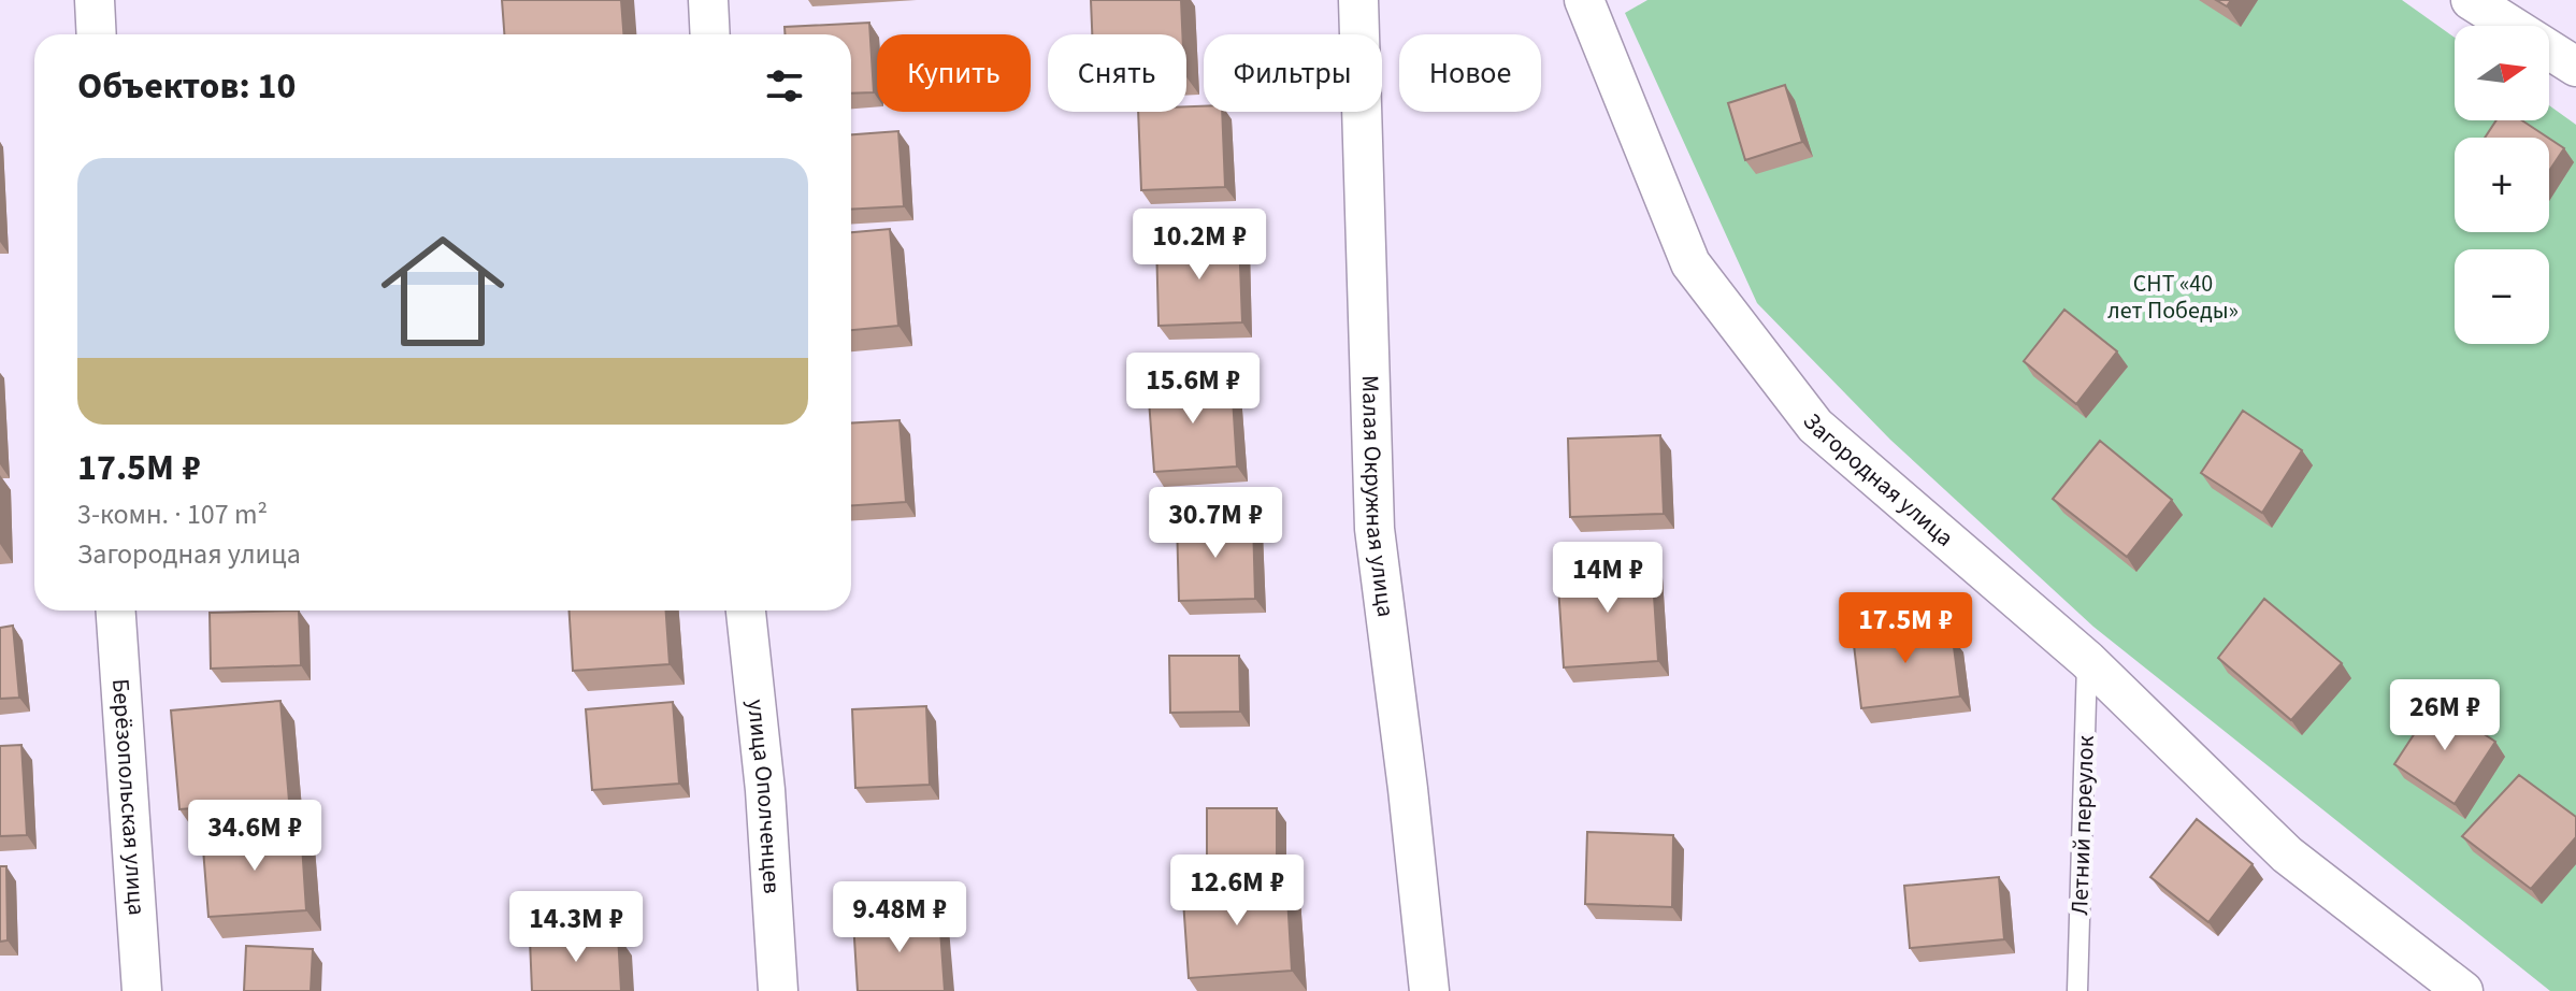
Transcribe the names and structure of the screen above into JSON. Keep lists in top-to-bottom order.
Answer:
{
  "streets": {
    "street": [
      "Загородная улица",
      "Малая Окружная улица",
      "Берёзопольская улица",
      "улица Ополченцев"
    ],
    "lane": ["Летний переулок"]
  },
  "crossings": [
    ["Загородная улица", "Летний переулок"]
  ],
  "parks": ["СНТ «40 лет Победы»"],
  "north": "right",
  "page": {
    "map_buttons": ["+", "−"],
    "chip": [
      "Купить",
      "Снять",
      "Фильтры",
      "Новое"
    ],
    "heading": "Объектов: 10",
    "list": [
      {
        "name": "17.5M ₽",
        "note": "3-комн. · 107 m² · Загородная улица"
      }
    ],
    "price": [
      "10.2M ₽",
      "15.6M ₽",
      "30.7M ₽",
      "14M ₽",
      "17.5M ₽",
      "26M ₽",
      "34.6M ₽",
      "12.6M ₽",
      "9.48M ₽",
      "14.3M ₽"
    ]
  }
}
